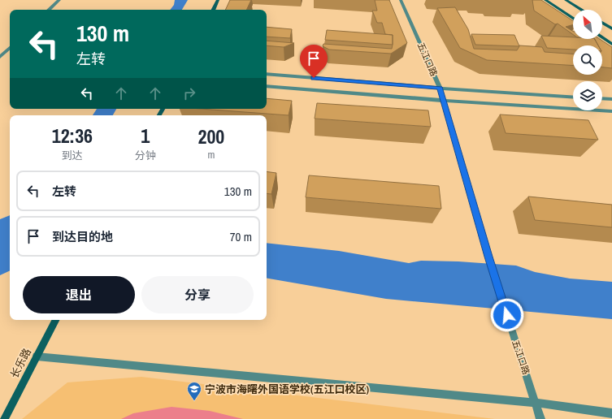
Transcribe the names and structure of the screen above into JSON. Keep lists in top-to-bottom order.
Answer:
{
  "streets": {
    "main road": ["长乐路"],
    "street": ["五江口路"]
  },
  "places": {
    "school or university": ["宁波市海曙外国语学校(五江口校区)"]
  },
  "north": "top left",
  "page": {
    "turn": ["130 m", "左转"],
    "eta": [
      "12:36",
      "到达",
      "1",
      "分钟",
      "200",
      "m"
    ],
    "list": [
      {
        "name": "左转",
        "value": "130 m"
      },
      {
        "name": "到达目的地",
        "value": "70 m"
      }
    ],
    "buttons": ["退出", "分享"]
  }
}
